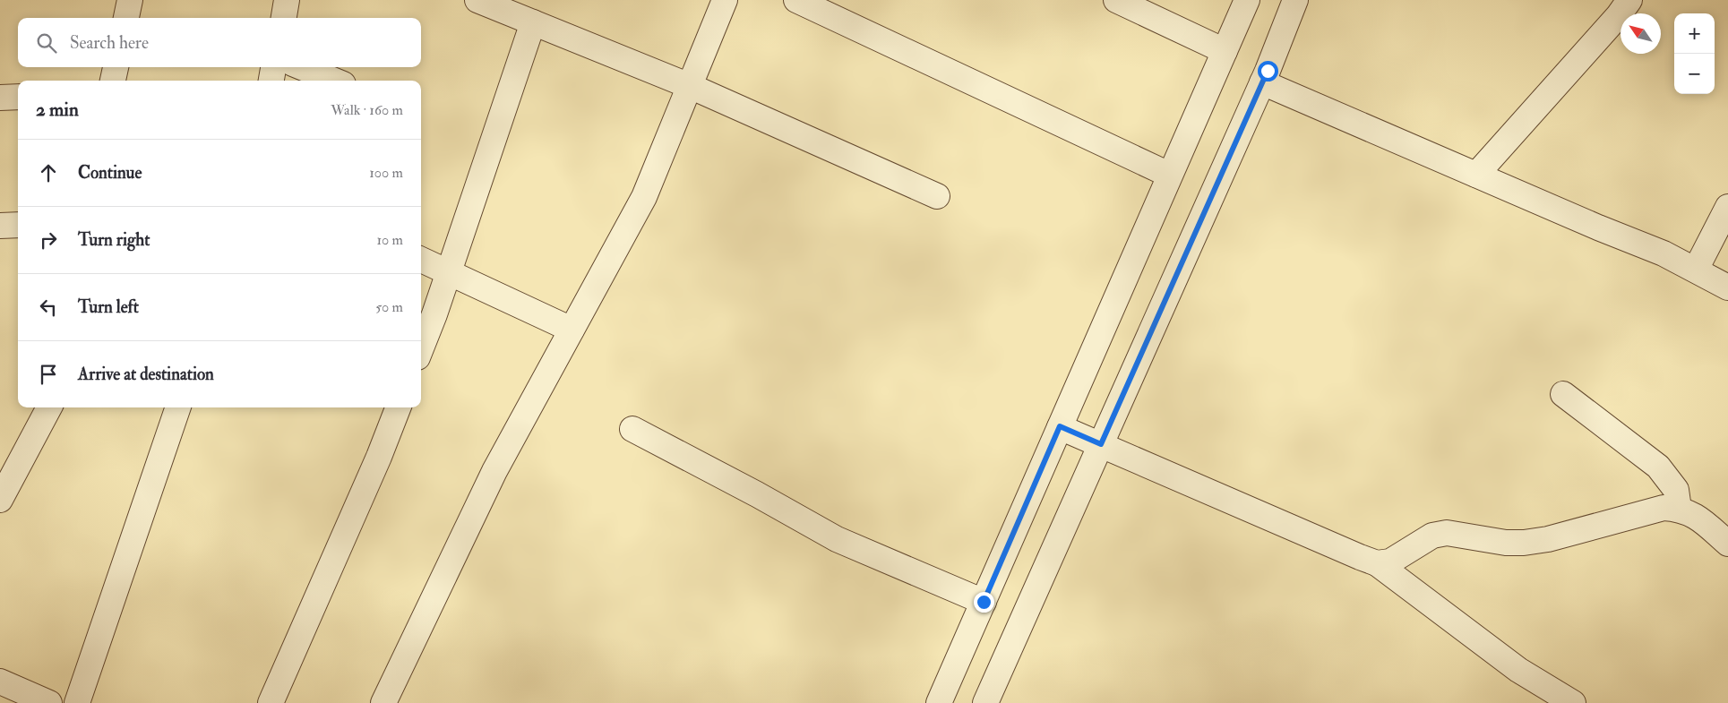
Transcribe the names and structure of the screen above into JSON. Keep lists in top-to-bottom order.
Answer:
{
  "north": "top left",
  "page": {
    "map_buttons": ["+", "−"],
    "search": "Search here",
    "heading": ["2 min", "Walk · 160 m"],
    "list": [
      ["Continue", "100 m"],
      ["Turn right", "10 m"],
      ["Turn left", "50 m"],
      "Arrive at destination"
    ]
  }
}
